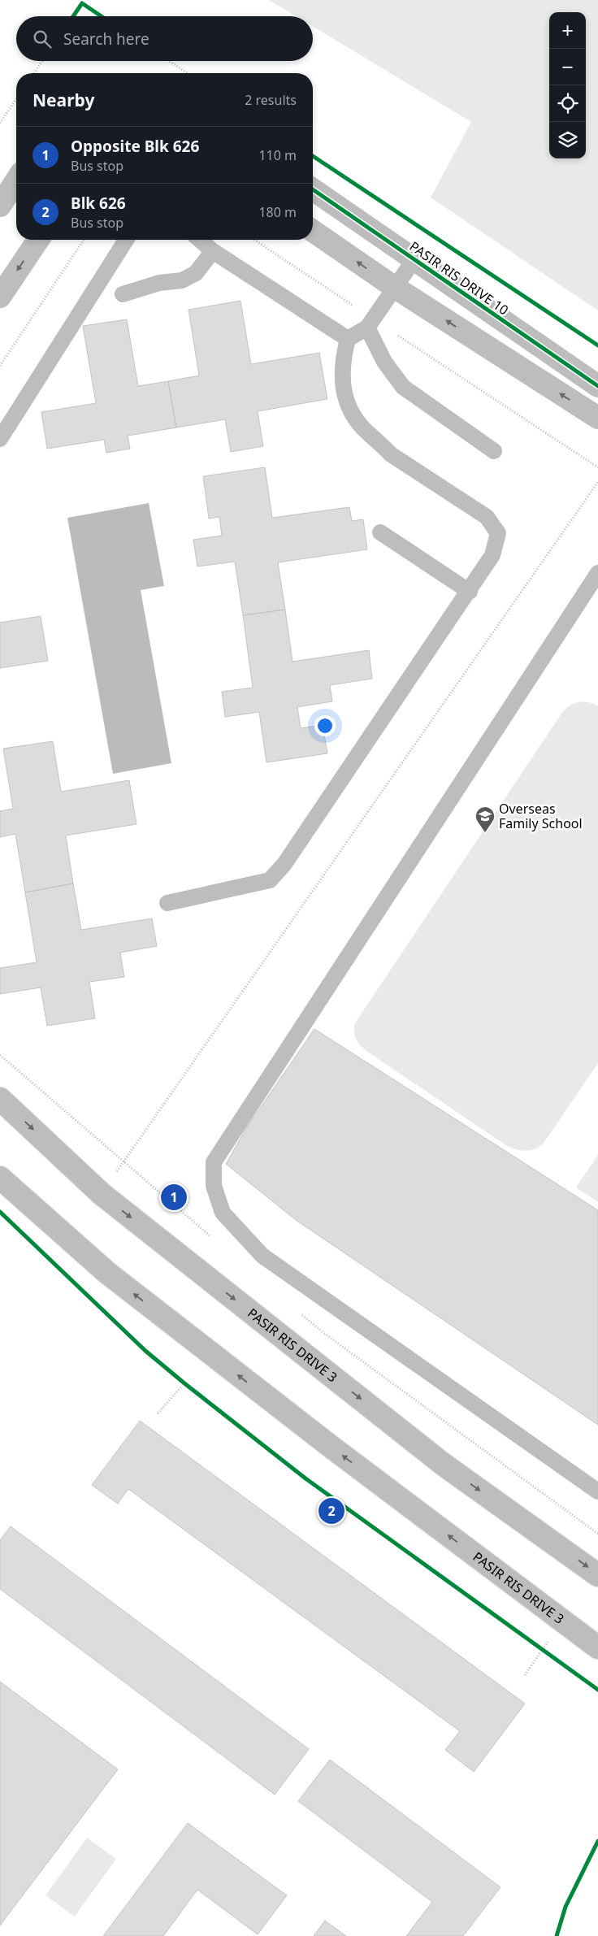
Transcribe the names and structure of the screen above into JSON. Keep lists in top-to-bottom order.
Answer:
{
  "streets": {
    "main road": ["PASIR RIS DRIVE 10", "PASIR RIS DRIVE 3"]
  },
  "places": {
    "school or university": ["Overseas Family School"]
  },
  "page": {
    "map_buttons": ["+", "−"],
    "search": "Search here",
    "heading": ["Nearby", "2 results"],
    "list": [
      {
        "mark": "1",
        "name": "Opposite Blk 626",
        "note": "Bus stop",
        "value": "110 m"
      },
      {
        "mark": "2",
        "name": "Blk 626",
        "note": "Bus stop",
        "value": "180 m"
      }
    ],
    "pins": ["1", "2"]
  }
}
